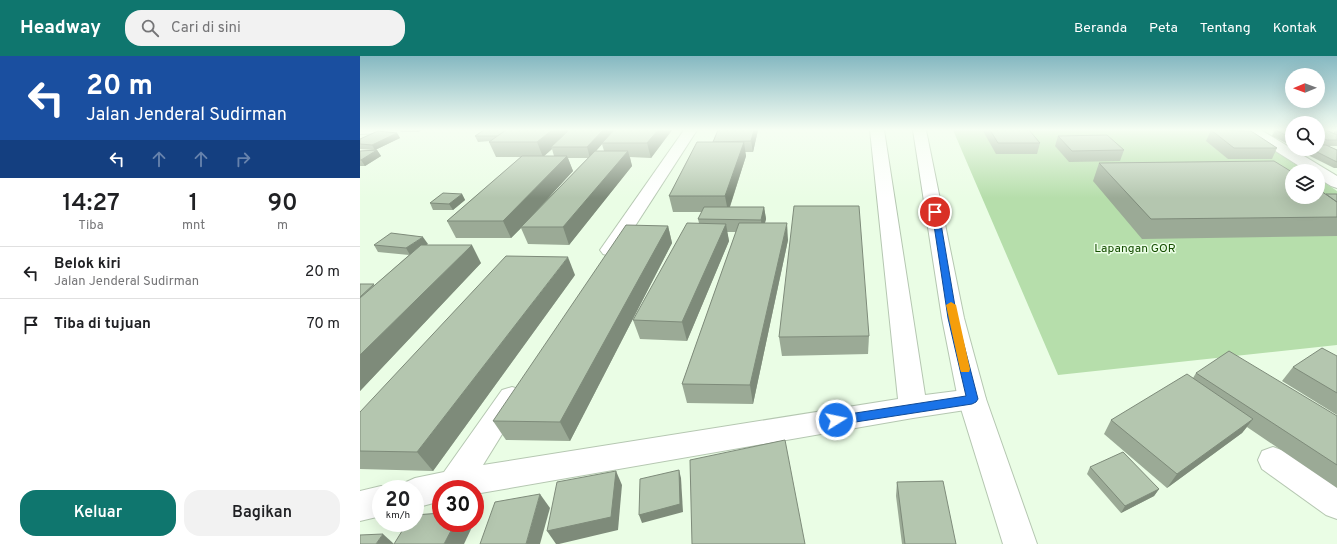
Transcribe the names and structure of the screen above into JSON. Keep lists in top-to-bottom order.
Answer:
{
  "parks": ["Lapangan GOR"],
  "north": "left",
  "page": {
    "header": "Headway",
    "search": "Cari di sini",
    "nav": [
      "Beranda",
      "Peta",
      "Tentang",
      "Kontak"
    ],
    "turn": ["20 m", "Jalan Jenderal Sudirman"],
    "eta": [
      "14:27",
      "Tiba",
      "1",
      "mnt",
      "90",
      "m"
    ],
    "list": [
      {
        "name": "Belok kiri",
        "note": "Jalan Jenderal Sudirman",
        "value": "20 m"
      },
      {
        "name": "Tiba di tujuan",
        "value": "70 m"
      }
    ],
    "speed": "20 km/h",
    "limit": "30",
    "buttons": ["Keluar", "Bagikan"]
  }
}
